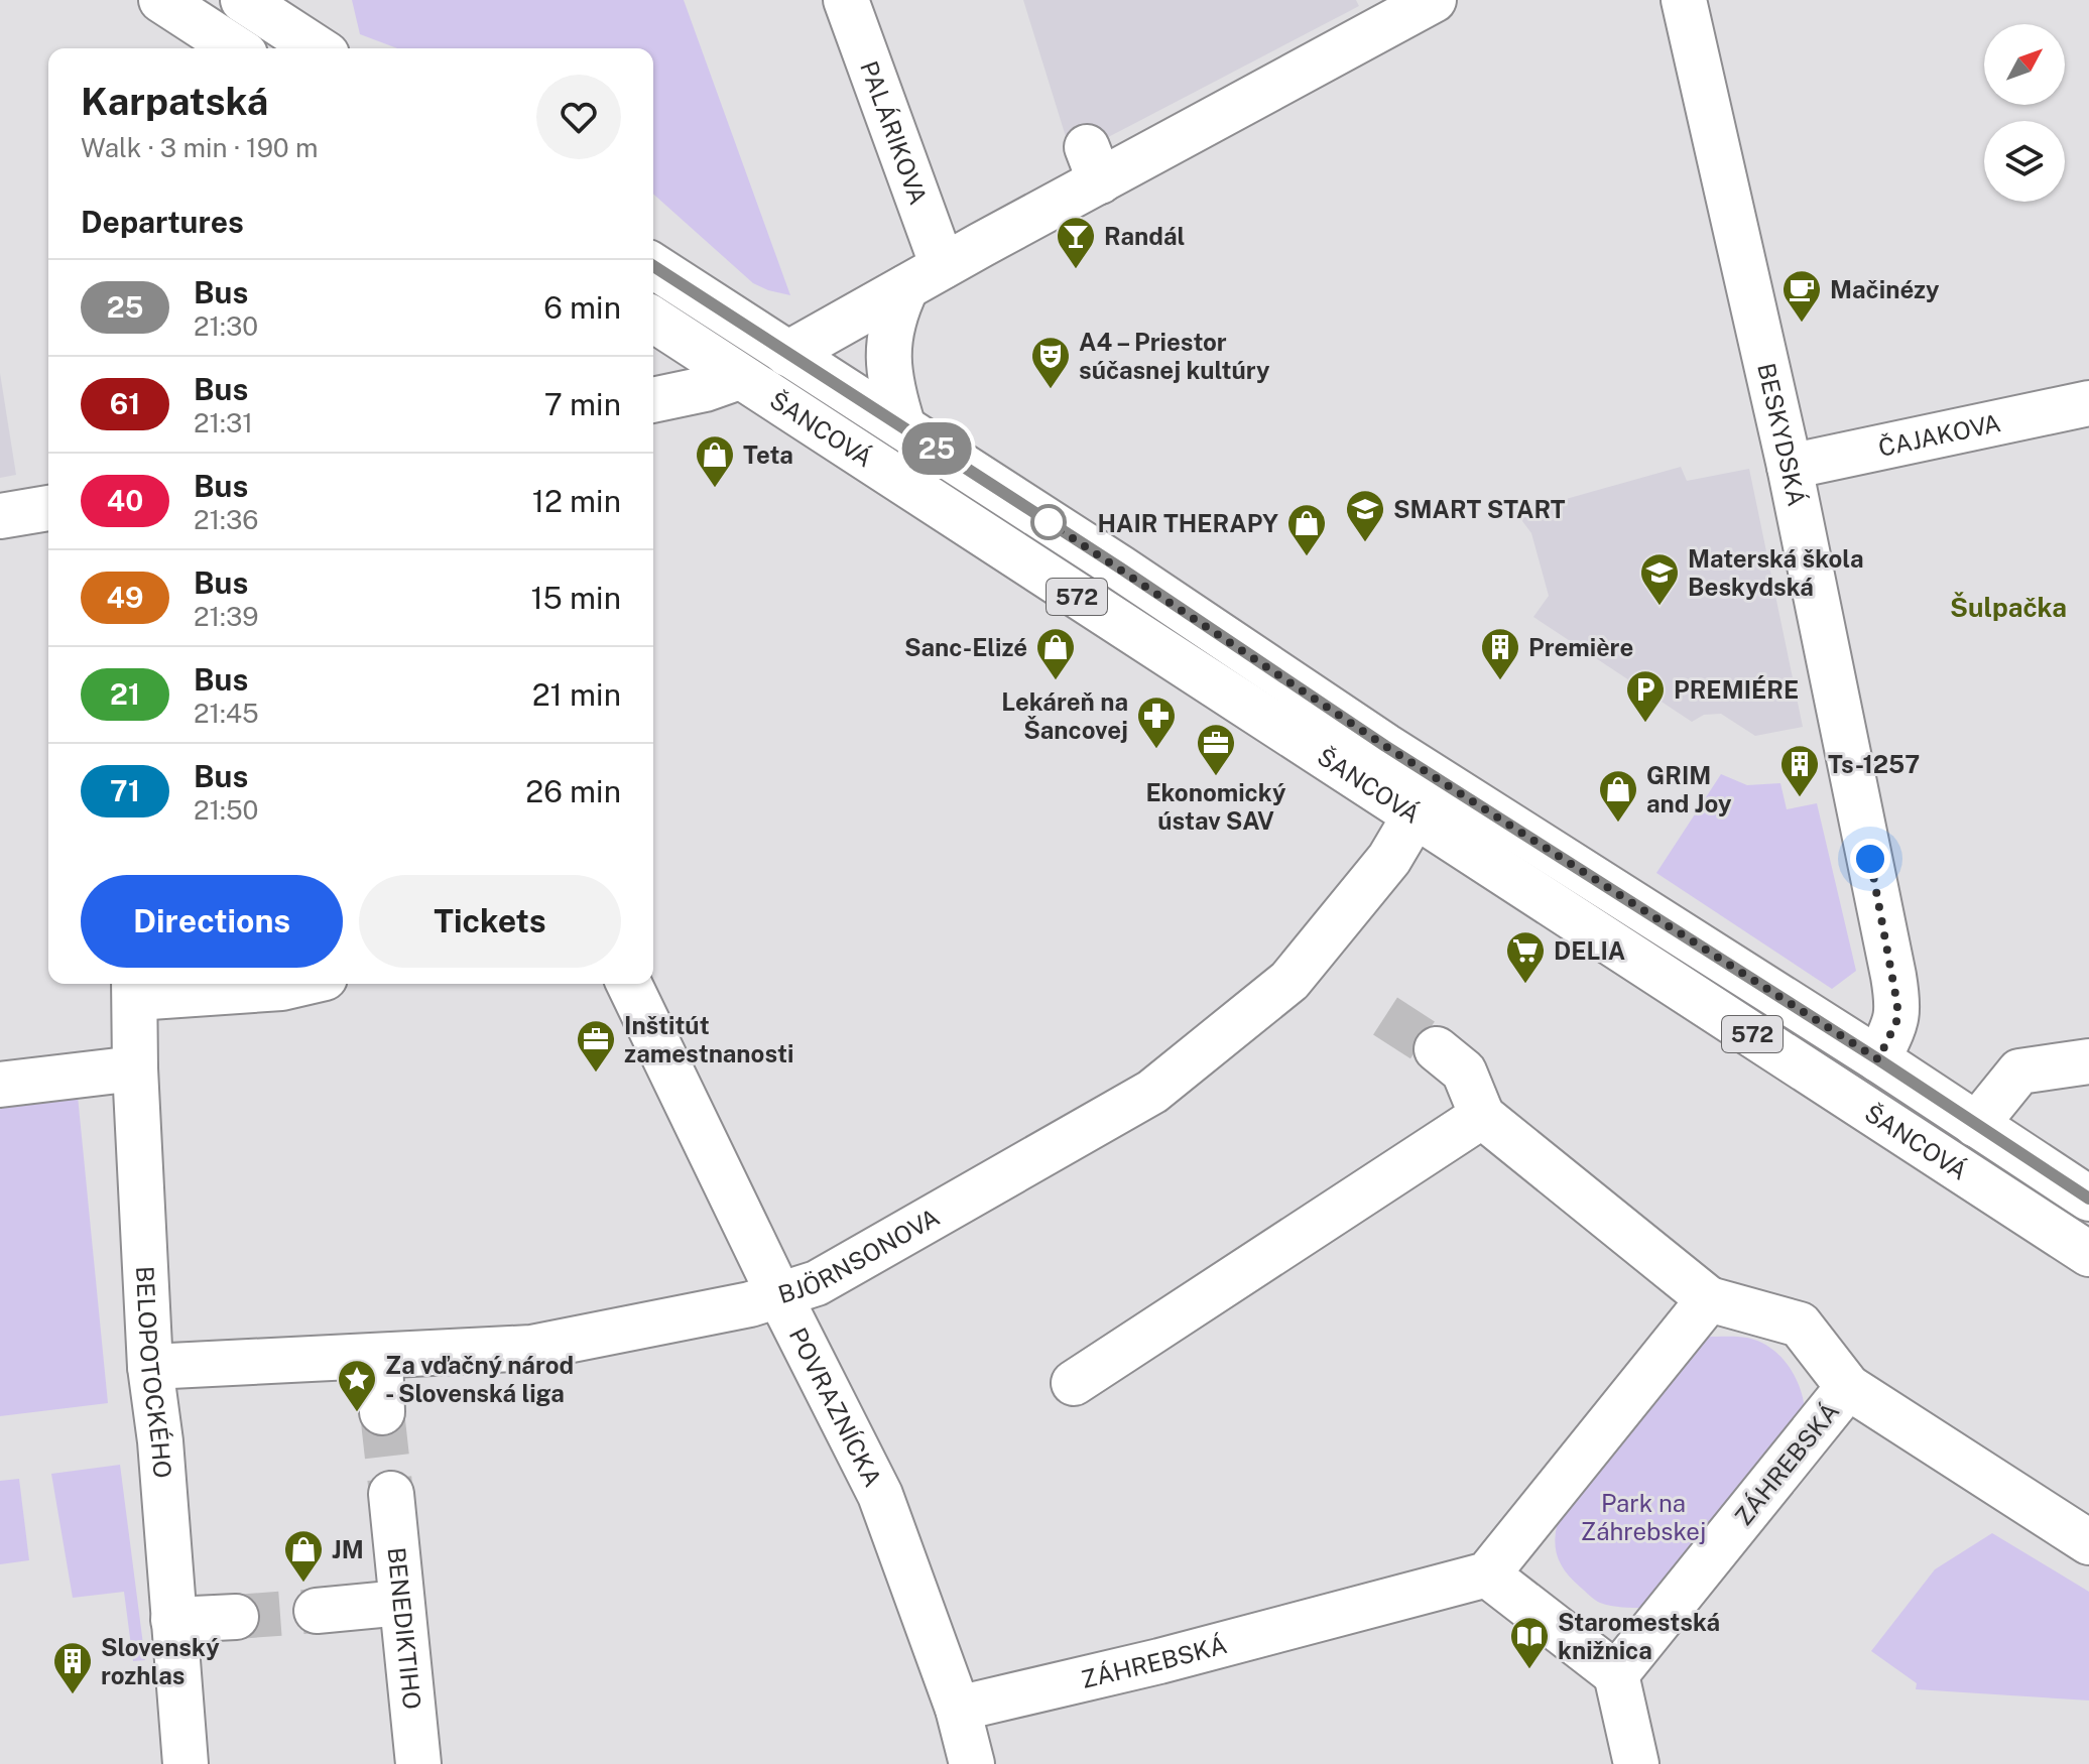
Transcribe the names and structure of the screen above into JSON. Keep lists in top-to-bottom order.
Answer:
{
  "streets": {
    "street": [
      "PALÁRIKOVA",
      "ŠANCOVÁ",
      "ČAJAKOVA",
      "BESKYDSKÁ",
      "572",
      "BJÖRNSONOVA",
      "BELOPOTOCKÉHO",
      "POVRAZNÍCKA",
      "ZÁHREBSKÁ",
      "BENEDIKTIHO"
    ]
  },
  "crossings": [
    ["ŠANCOVÁ", "BESKYDSKÁ"],
    ["ŠANCOVÁ", "BJÖRNSONOVA"],
    ["ČAJAKOVA", "BESKYDSKÁ"],
    ["BJÖRNSONOVA", "BELOPOTOCKÉHO"],
    ["BJÖRNSONOVA", "POVRAZNÍCKA"],
    ["POVRAZNÍCKA", "ZÁHREBSKÁ"]
  ],
  "districts": ["Šulpačka"],
  "parks": ["Park na Záhrebskej"],
  "places": {
    "bar": ["Randál"],
    "cafe": ["Mačinézy"],
    "theatre": ["A4 – Priestor súčasnej kultúry"],
    "shop": [
      "Teta",
      "HAIR THERAPY",
      "Sanc-Elizé",
      "GRIM and Joy",
      "JM"
    ],
    "school or university": ["SMART START", "Materská škola Beskydská"],
    "building": ["Premiѐre", "Ts-1257", "Slovenský rozhlas"],
    "parking": ["PREMIÉRE"],
    "pharmacy": ["Lekáreň na Šancovej"],
    "office": ["Ekonomický ústav SAV", "Inštitút zamestnanosti"],
    "supermarket": ["DELIA"],
    "place": ["Za vďačný národ - Slovenská liga"],
    "library": ["Staromestská knižnica"]
  },
  "lines": ["bus line 25"],
  "north": "top right",
  "page": {
    "on_map": "25",
    "heading": [
      ["Karpatská", "Walk · 3 min · 190 m"],
      "Departures"
    ],
    "list": [
      {
        "mark": "25",
        "name": "Bus",
        "note": "21:30",
        "value": "6 min"
      },
      {
        "mark": "61",
        "name": "Bus",
        "note": "21:31",
        "value": "7 min"
      },
      {
        "mark": "40",
        "name": "Bus",
        "note": "21:36",
        "value": "12 min"
      },
      {
        "mark": "49",
        "name": "Bus",
        "note": "21:39",
        "value": "15 min"
      },
      {
        "mark": "21",
        "name": "Bus",
        "note": "21:45",
        "value": "21 min"
      },
      {
        "mark": "71",
        "name": "Bus",
        "note": "21:50",
        "value": "26 min"
      }
    ],
    "buttons": ["Directions", "Tickets"]
  }
}
